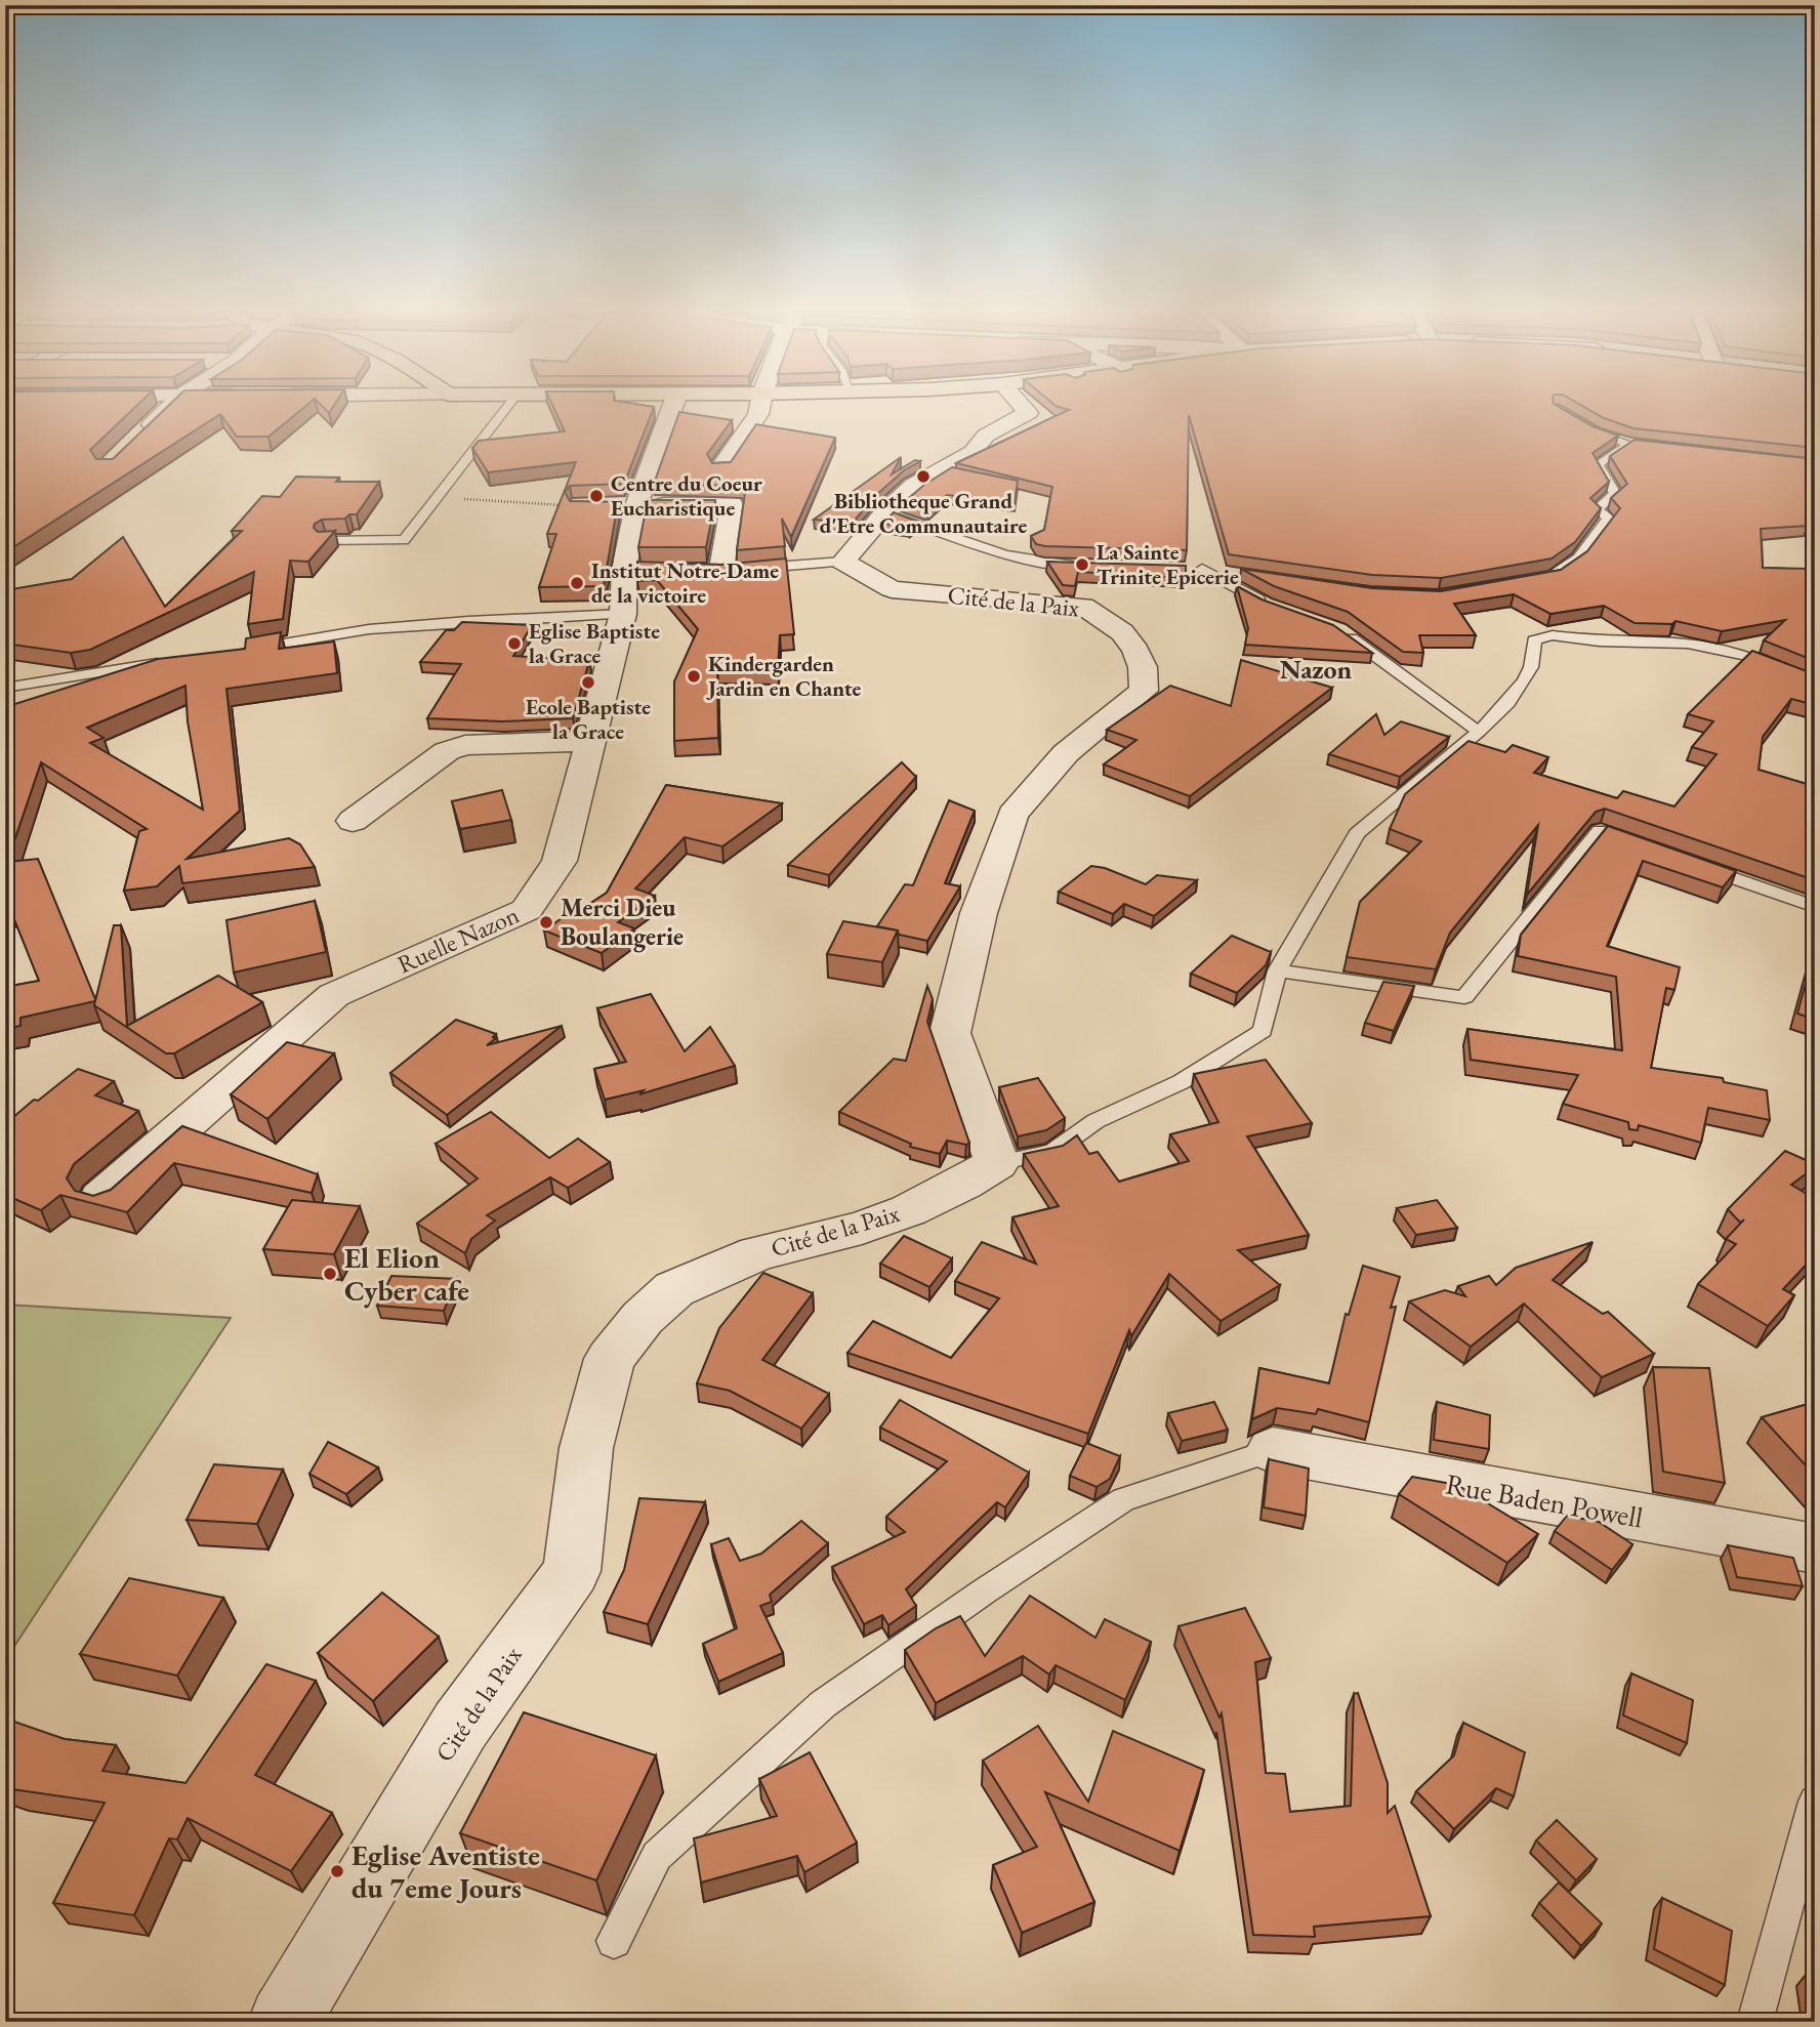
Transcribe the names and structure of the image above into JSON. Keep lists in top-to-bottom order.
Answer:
{
  "streets": {
    "street": ["Cité de la Paix", "Ruelle Nazon", "Rue Baden Powell"]
  },
  "districts": ["Nazon"],
  "places": [
    "Bibliotheque Grand d'Etre Communautaire",
    "Centre du Coeur Eucharistique",
    "La Sainte Trinite Epicerie",
    "Institut Notre-Dame de la victoire",
    "Eglise Baptiste la Grace",
    "Kindergarden Jardin en Chante",
    "Ecole Baptiste la Grace",
    "Merci Dieu Boulangerie",
    "El Elion Cyber cafe",
    "Eglise Aventiste du 7eme Jours"
  ]
}
